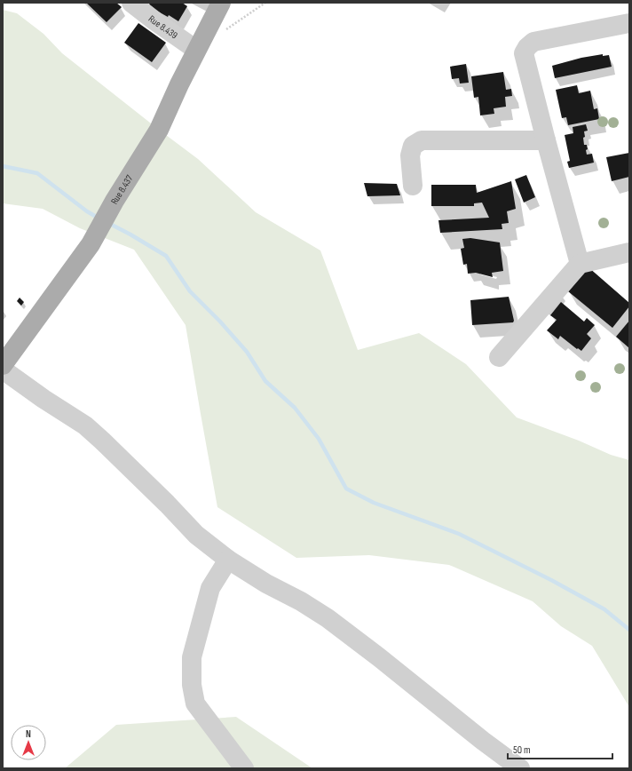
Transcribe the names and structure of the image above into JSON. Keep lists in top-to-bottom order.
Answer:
{
  "streets": {
    "main road": ["Rue 8.437"],
    "street": ["Rue 8.439"]
  },
  "crossings": [
    ["Rue 8.439", "Rue 8.437"]
  ],
  "scale_bar": "50 m",
  "north": "top"
}
